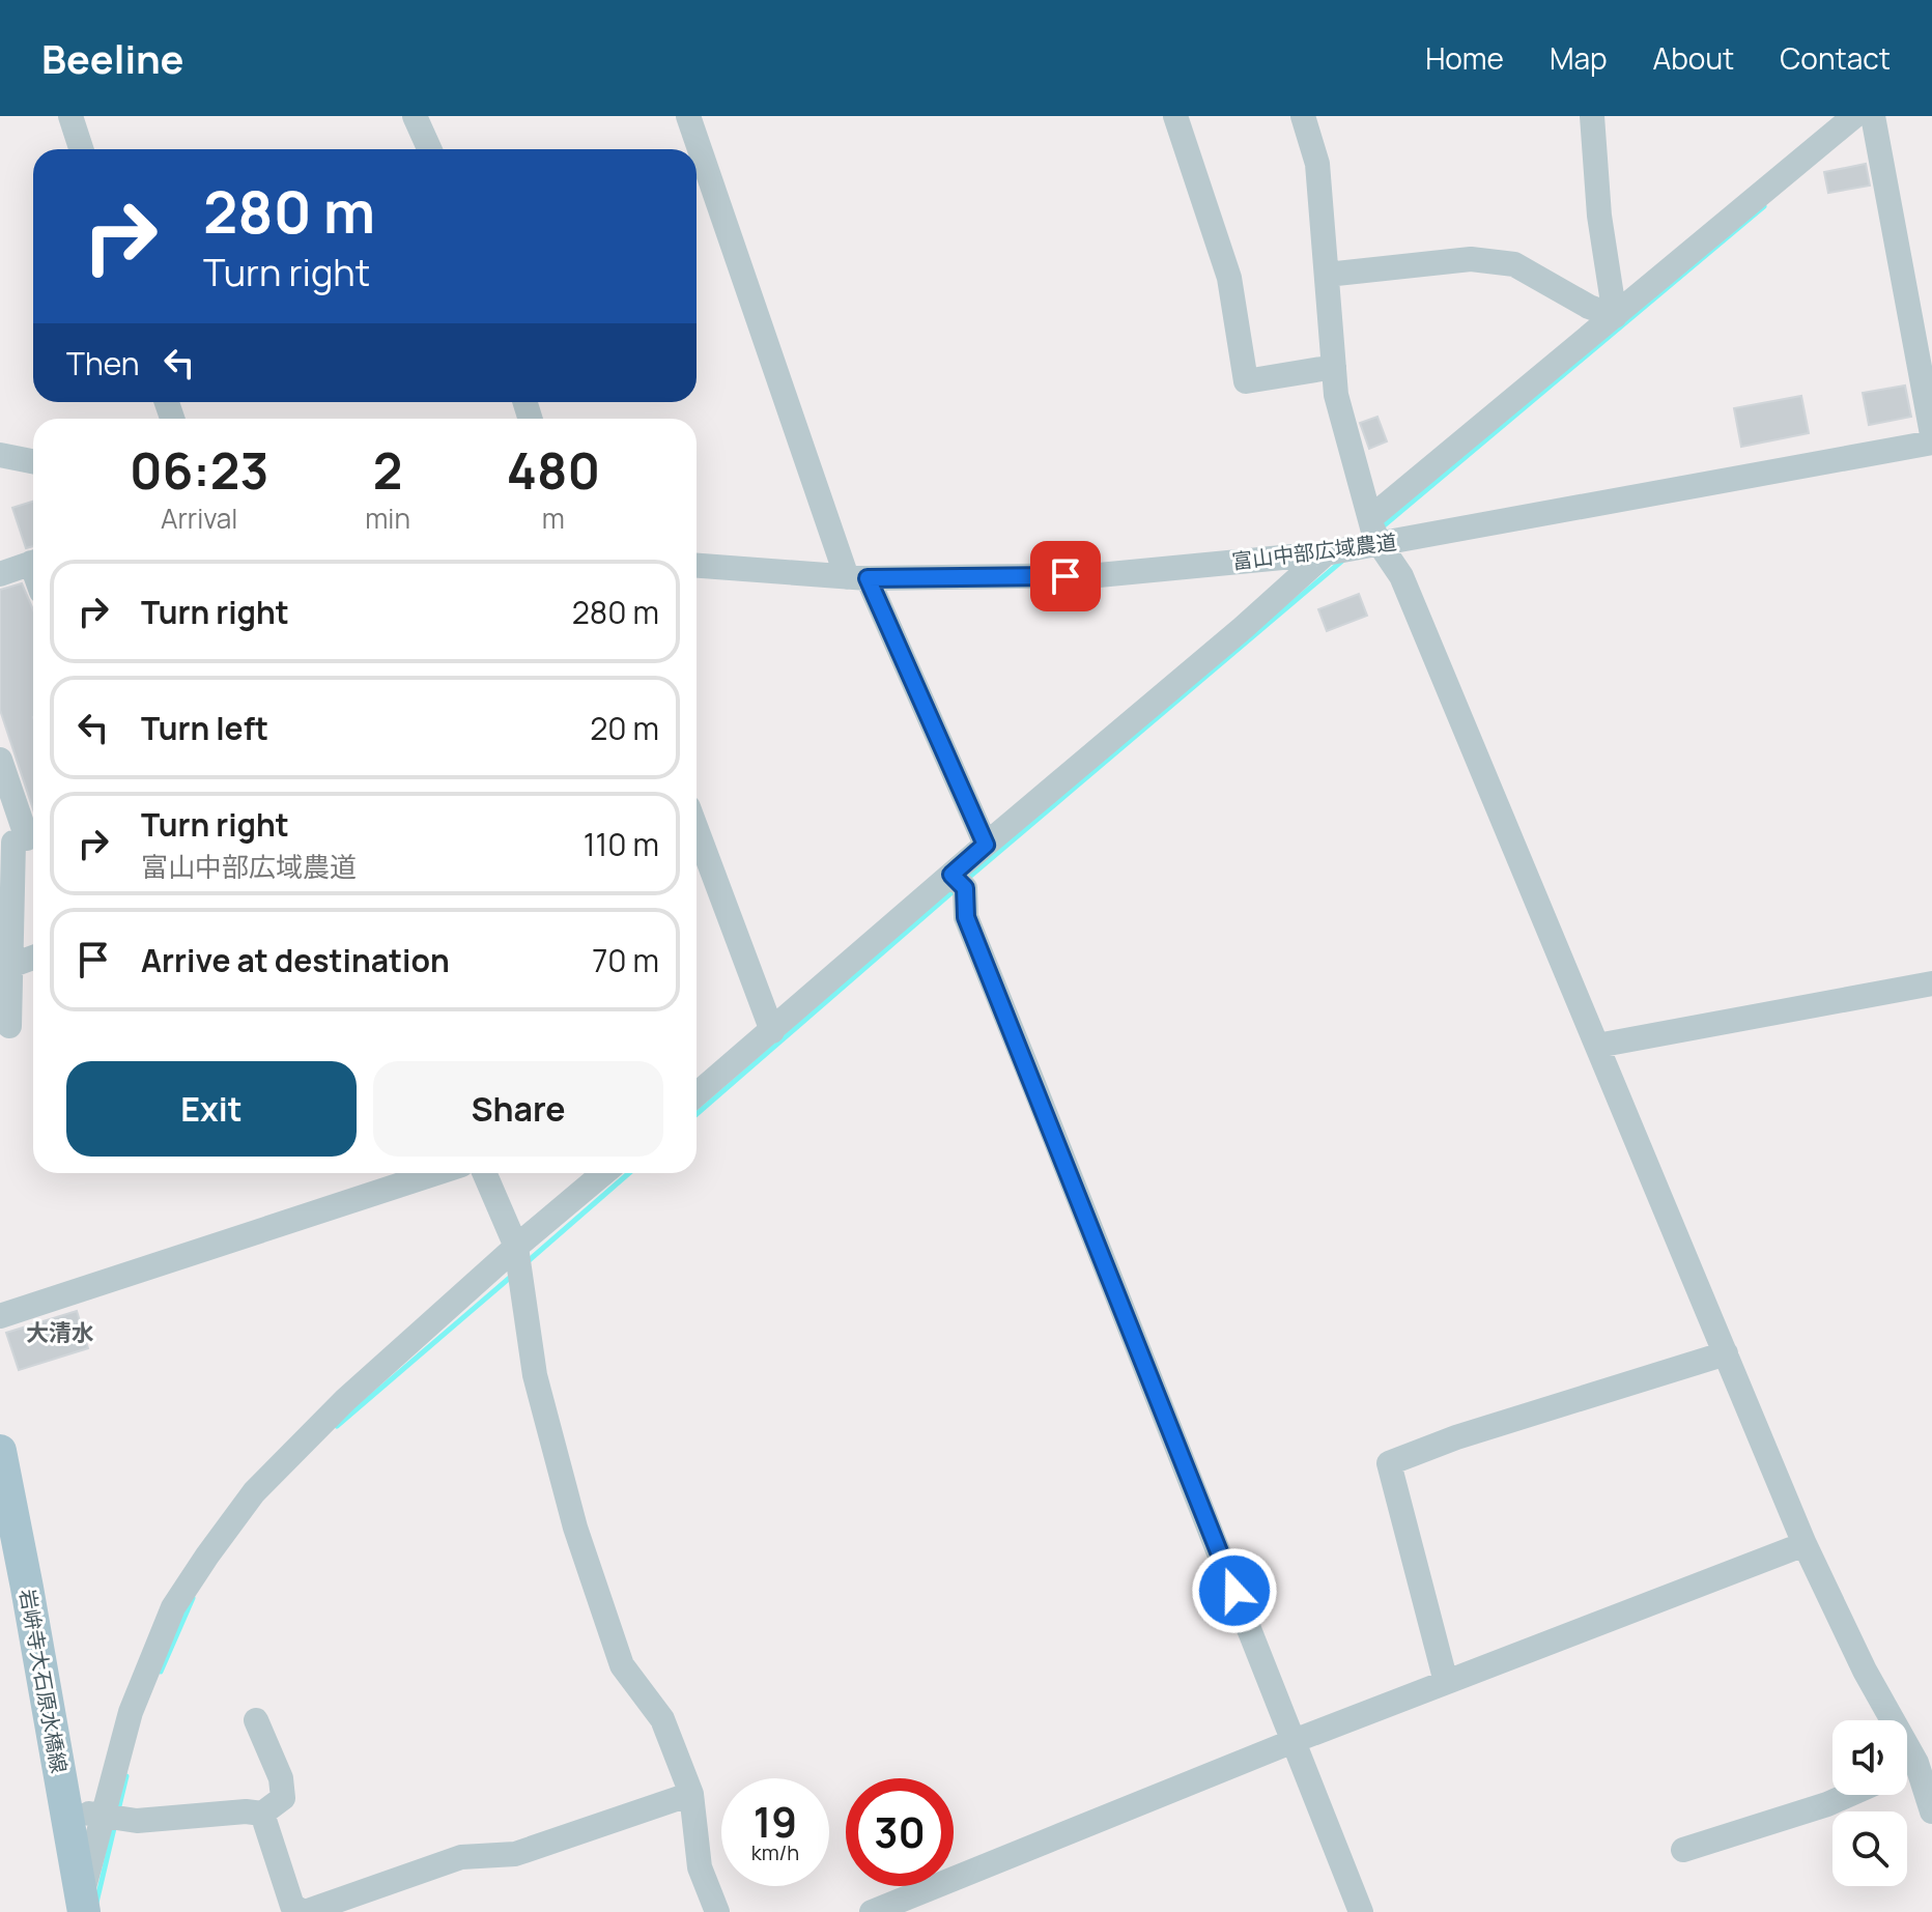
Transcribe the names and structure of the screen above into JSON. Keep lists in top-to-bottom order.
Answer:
{
  "streets": {
    "main road": ["岩峅寺大石原水橋線"],
    "street": ["富山中部広域農道"]
  },
  "districts": ["大清水"],
  "page": {
    "header": "Beeline",
    "nav": [
      "Home",
      "Map",
      "About",
      "Contact"
    ],
    "turn": ["280 m", "Turn right"],
    "then": "Then",
    "eta": [
      "06:23",
      "Arrival",
      "2",
      "min",
      "480",
      "m"
    ],
    "list": [
      {
        "name": "Turn right",
        "value": "280 m"
      },
      {
        "name": "Turn left",
        "value": "20 m"
      },
      {
        "name": "Turn right",
        "note": "富山中部広域農道",
        "value": "110 m"
      },
      {
        "name": "Arrive at destination",
        "value": "70 m"
      }
    ],
    "buttons": ["Exit", "Share"],
    "speed": "19 km/h",
    "limit": "30"
  }
}
